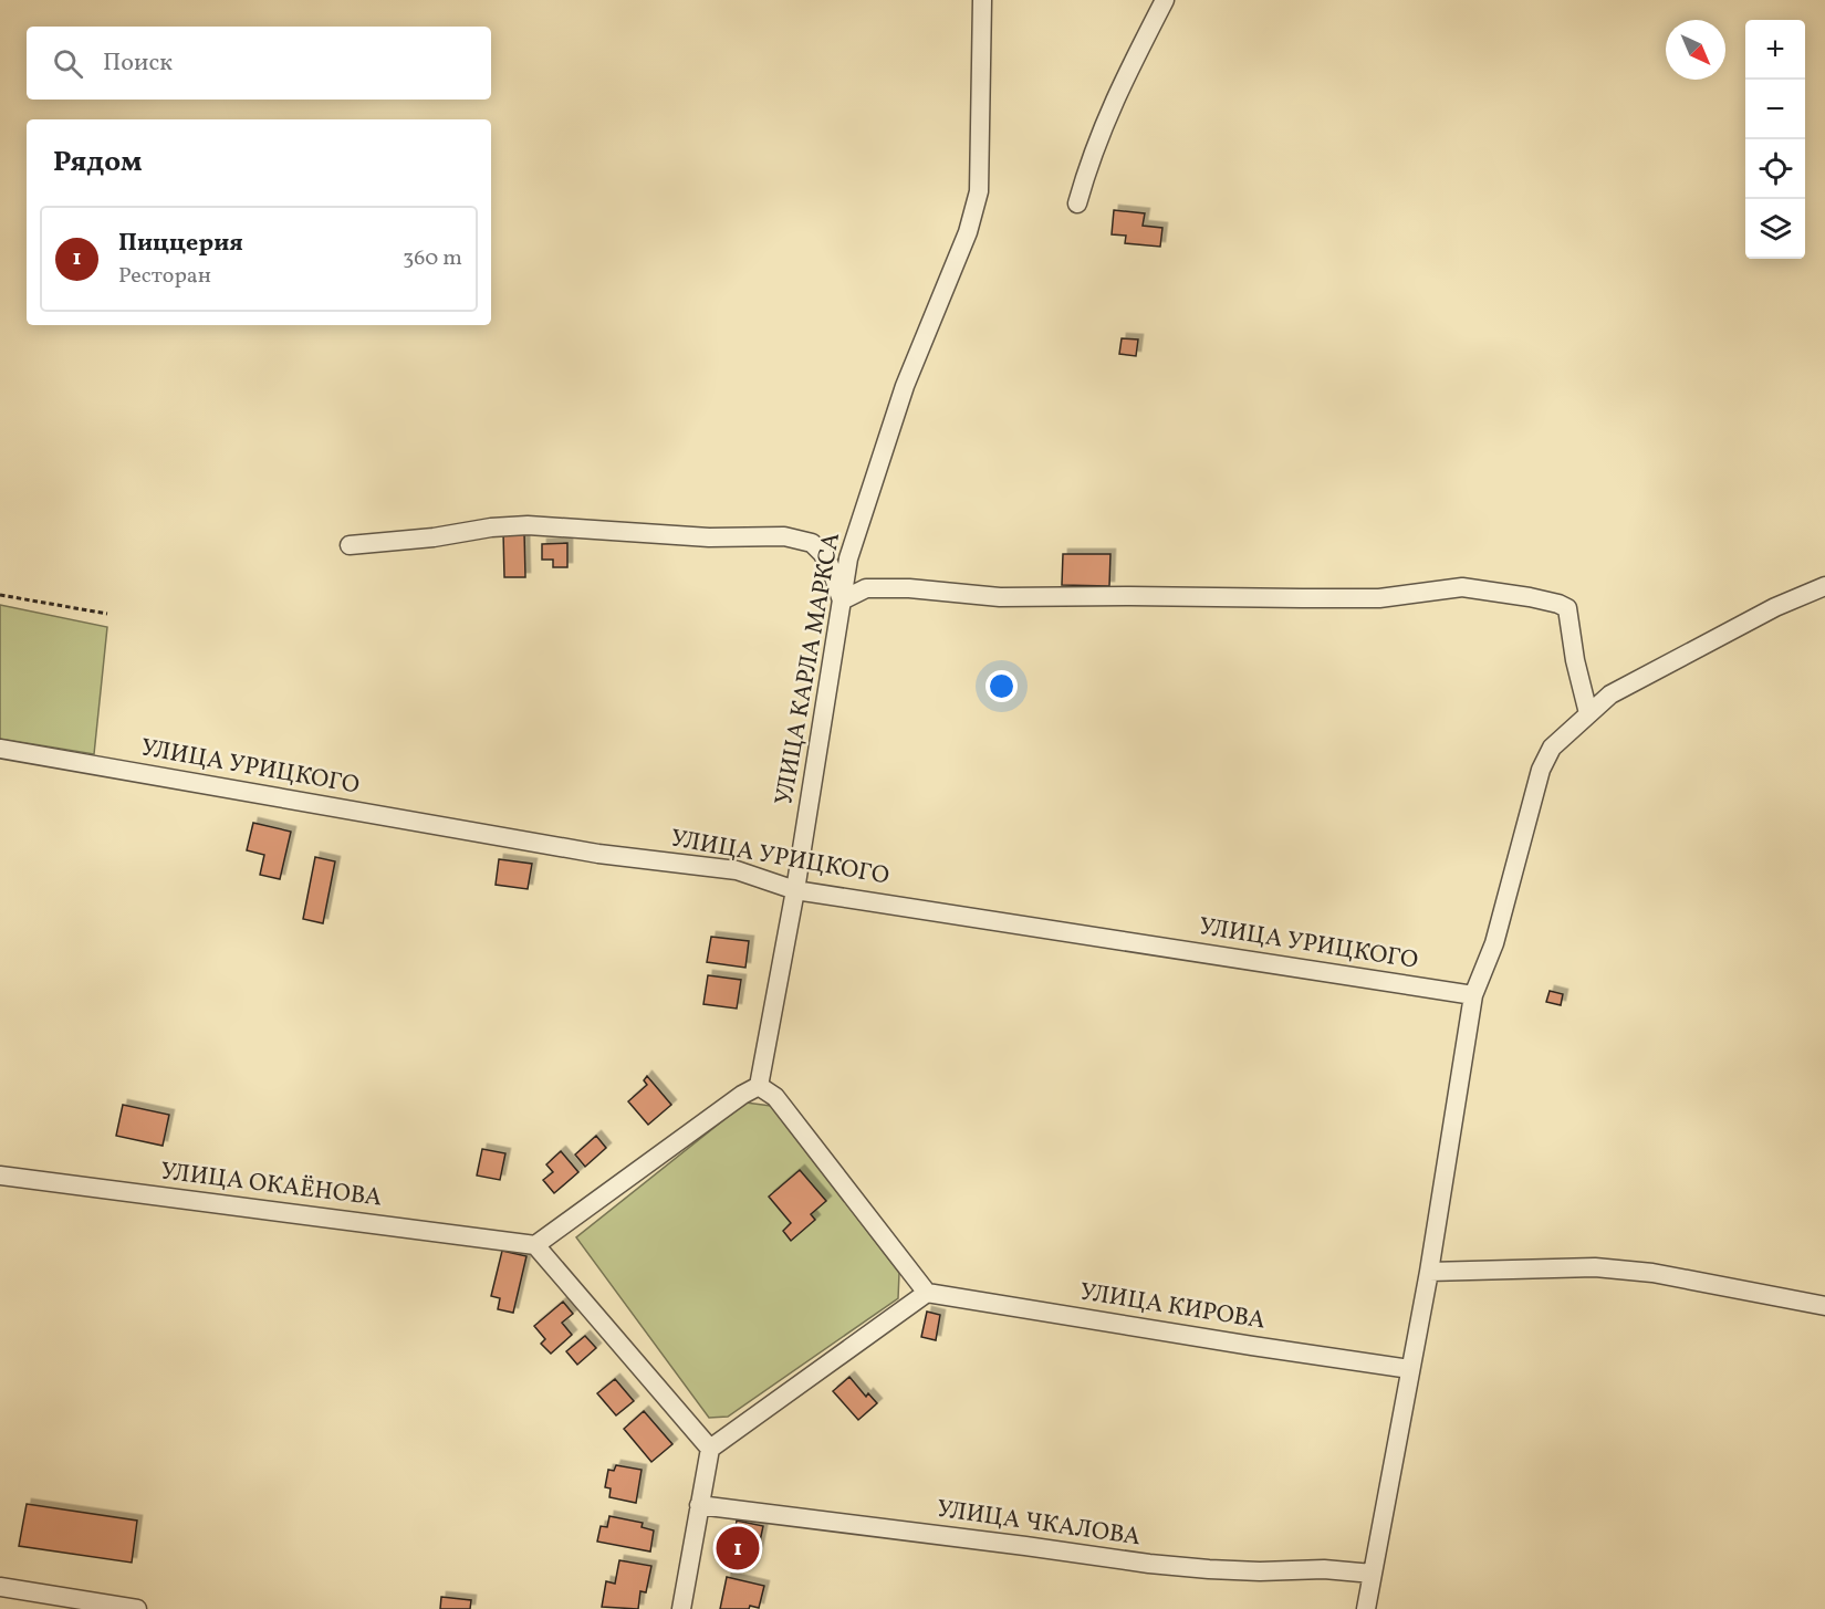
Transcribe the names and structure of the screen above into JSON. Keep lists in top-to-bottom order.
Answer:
{
  "streets": {
    "street": [
      "УЛИЦА КАРЛА МАРКСА",
      "УЛИЦА УРИЦКОГО",
      "УЛИЦА ОКАЁНОВА",
      "УЛИЦА КИРОВА",
      "УЛИЦА ЧКАЛОВА"
    ]
  },
  "crossings": [
    ["УЛИЦА КАРЛА МАРКСА", "УЛИЦА УРИЦКОГО"]
  ],
  "north": "bottom right",
  "page": {
    "map_buttons": ["+", "−"],
    "search": "Поиск",
    "heading": "Рядом",
    "list": [
      {
        "mark": "1",
        "name": "Пиццерия",
        "note": "Ресторан",
        "value": "360 m"
      }
    ],
    "pins": "1"
  }
}
